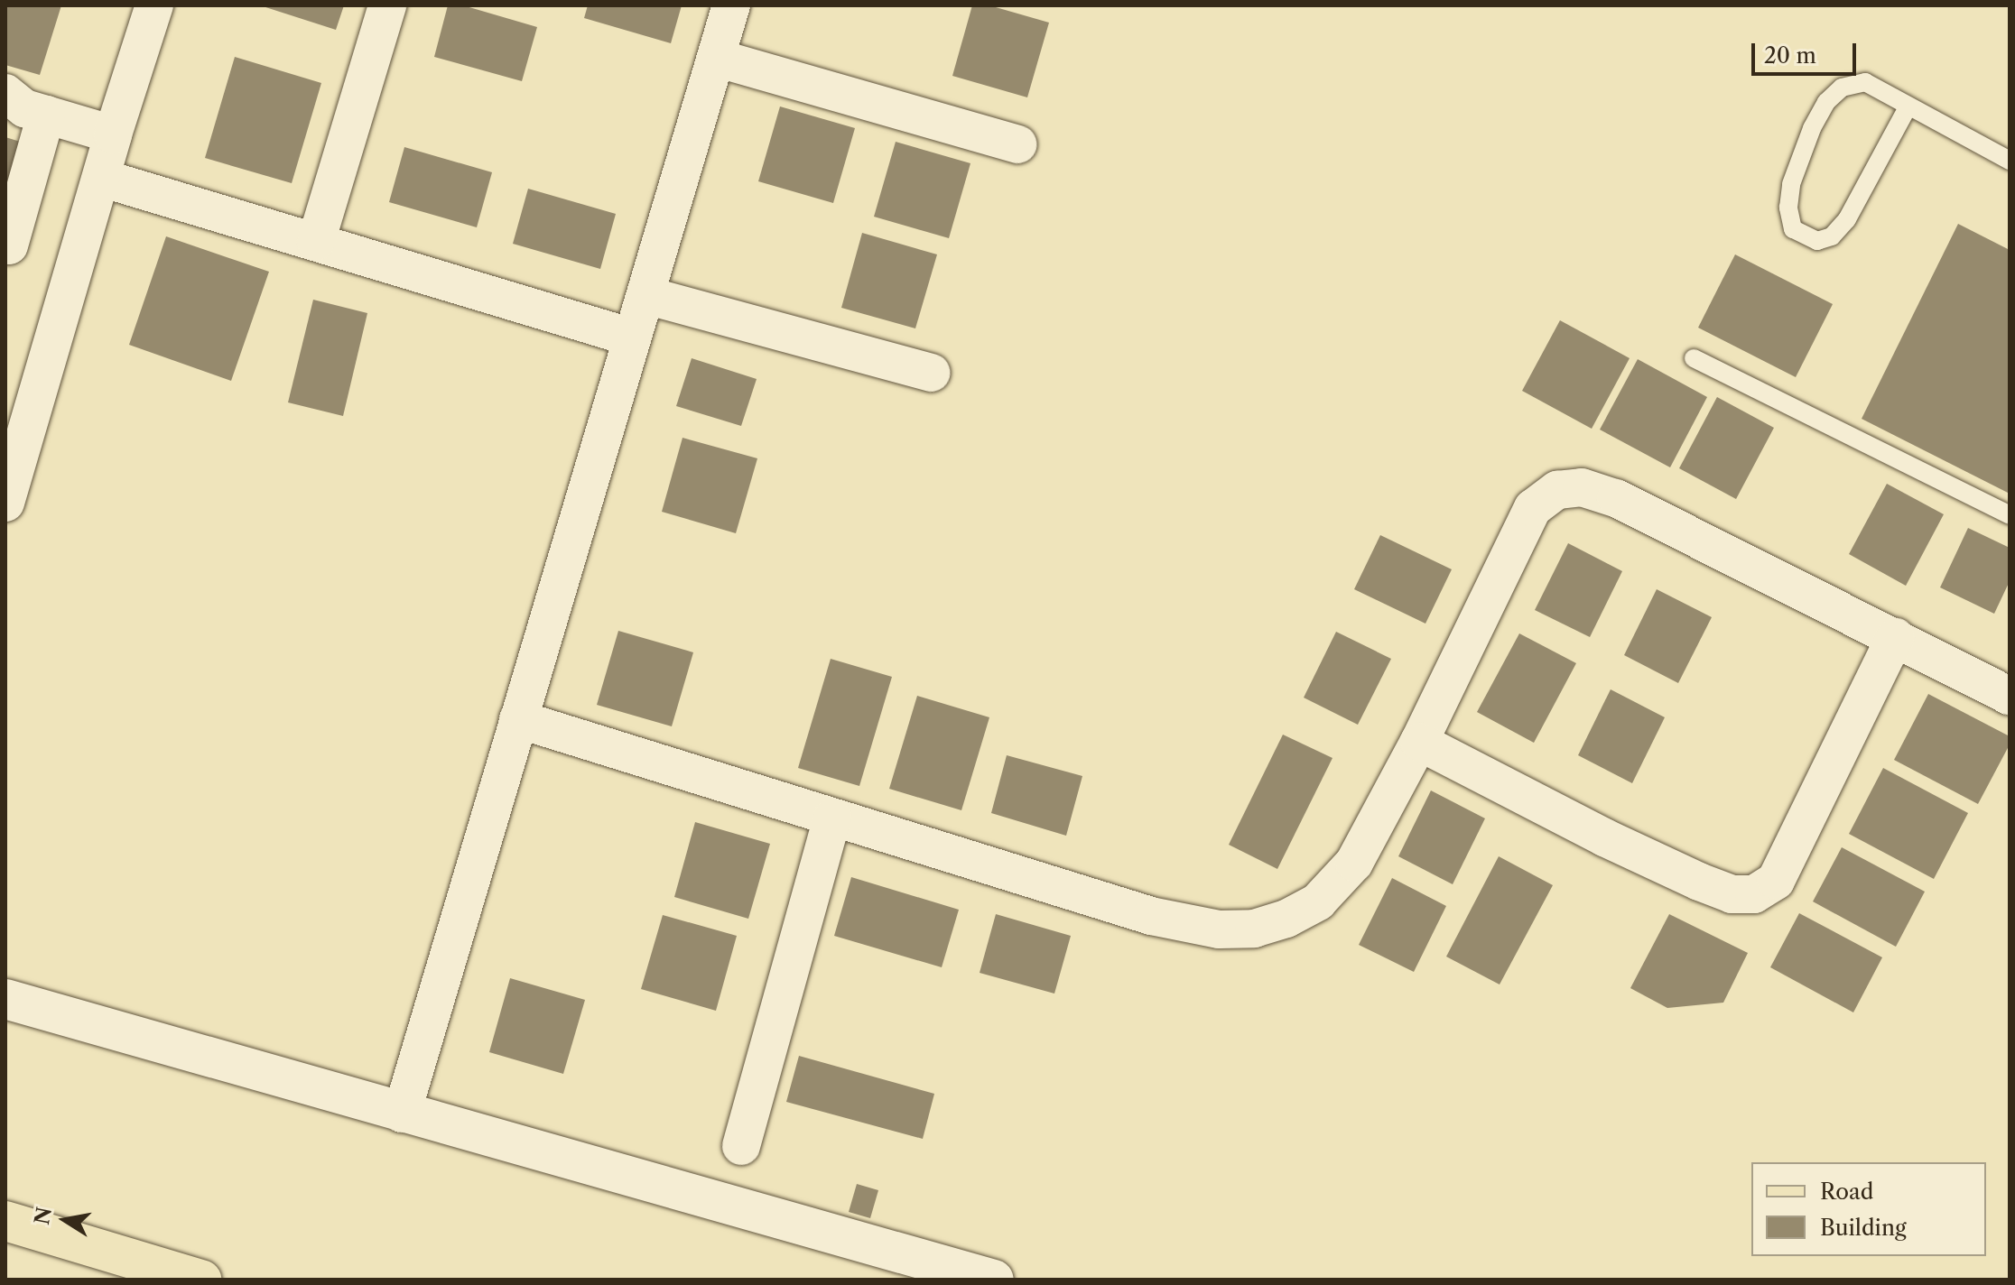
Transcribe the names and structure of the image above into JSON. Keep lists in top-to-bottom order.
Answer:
{
  "legend": ["Road", "Building"],
  "scale_bar": "20 m",
  "north": "left"
}
